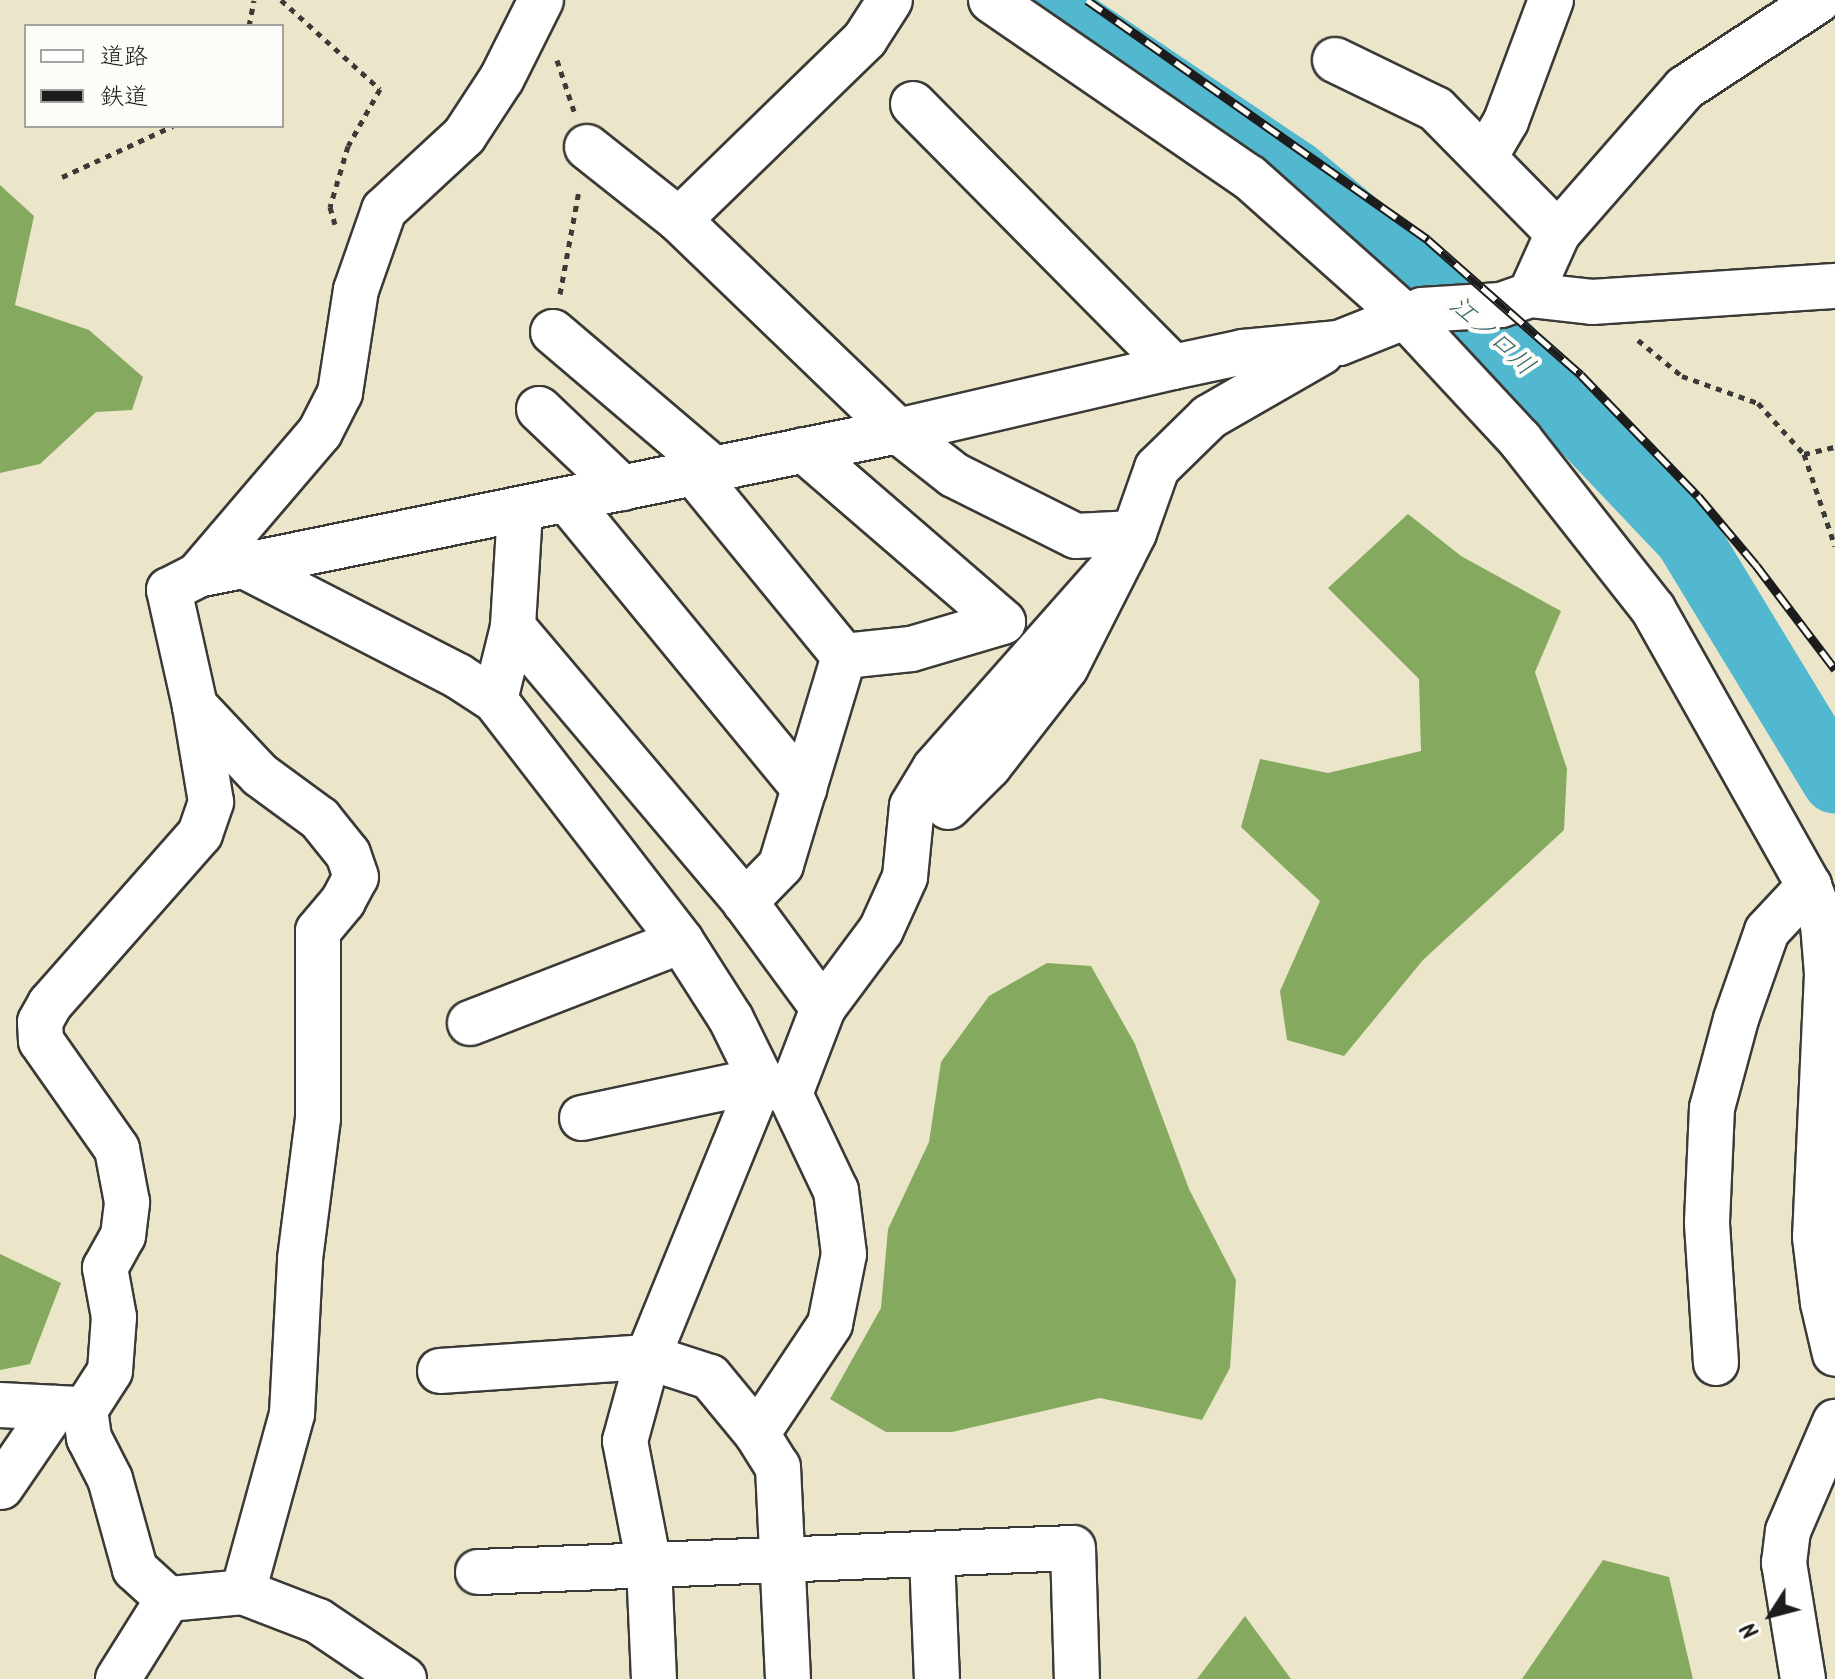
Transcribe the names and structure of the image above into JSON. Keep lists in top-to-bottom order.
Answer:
{
  "water": ["江ノ口川"],
  "legend": ["道路", "鉄道"],
  "north": "bottom left"
}
